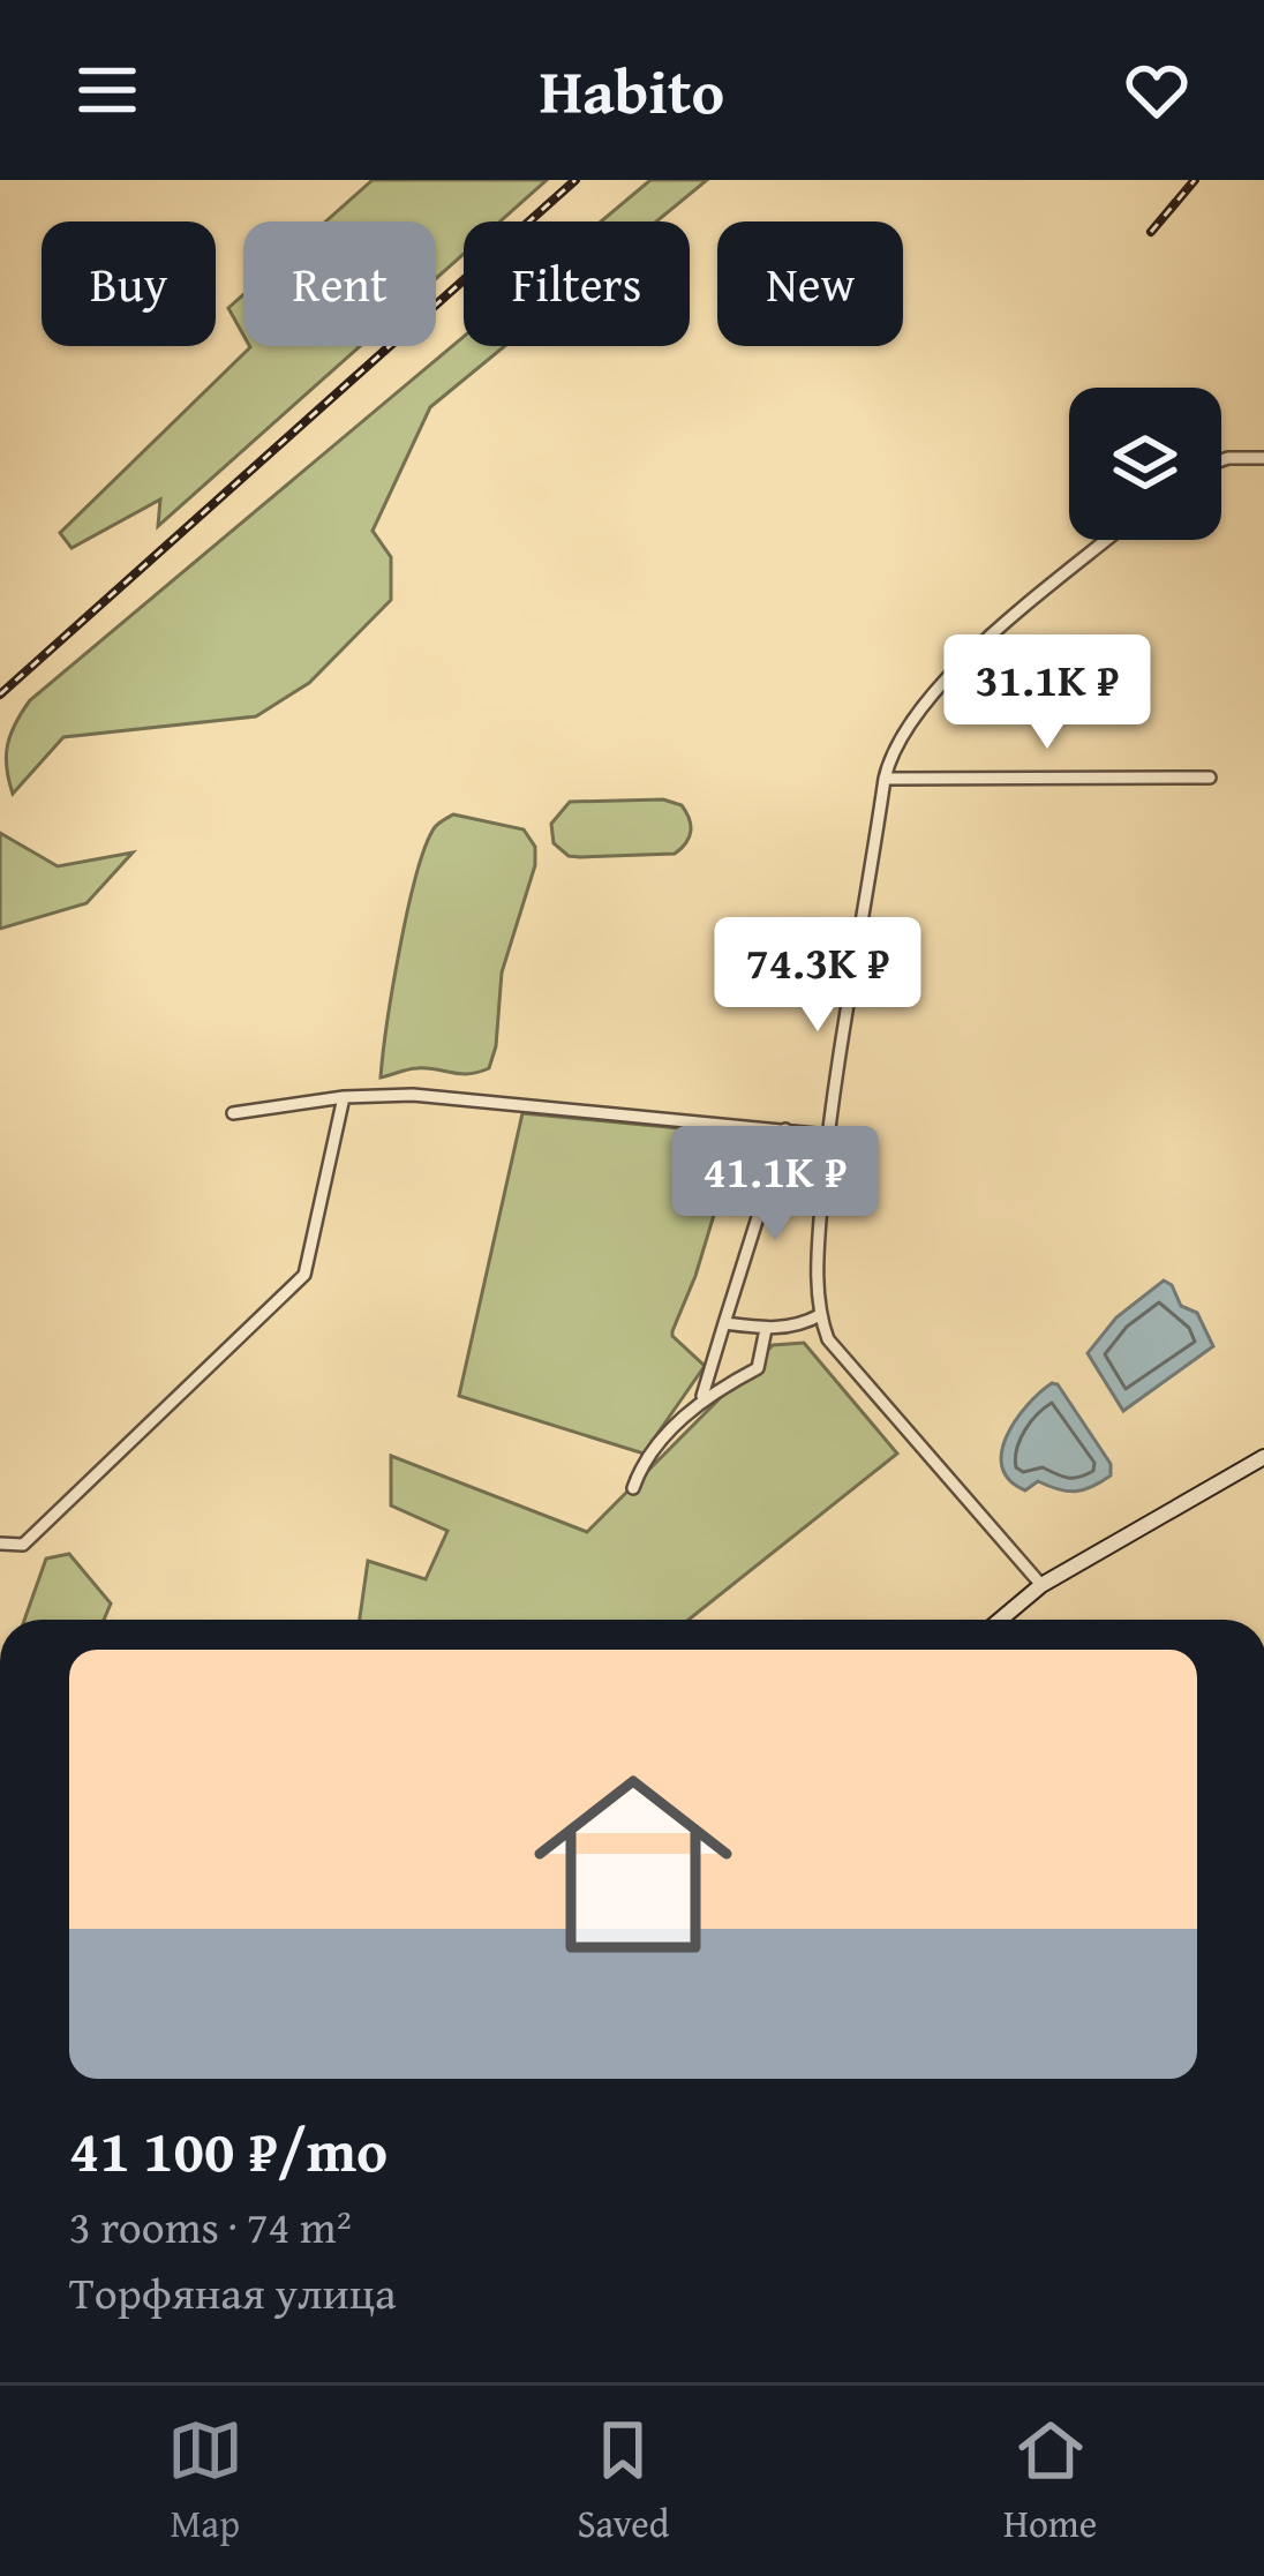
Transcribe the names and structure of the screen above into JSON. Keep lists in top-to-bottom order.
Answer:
{
  "page": {
    "header": "Habito",
    "chip": [
      "Buy",
      "Rent",
      "Filters",
      "New"
    ],
    "price": ["31.1K ₽", "74.3K ₽", "41.1K ₽"],
    "list": [
      {
        "name": "41 100 ₽/mo",
        "note": "3 rooms · 74 m² · Торфяная улица"
      }
    ],
    "tabs": ["Map", "Saved", "Home"]
  }
}
